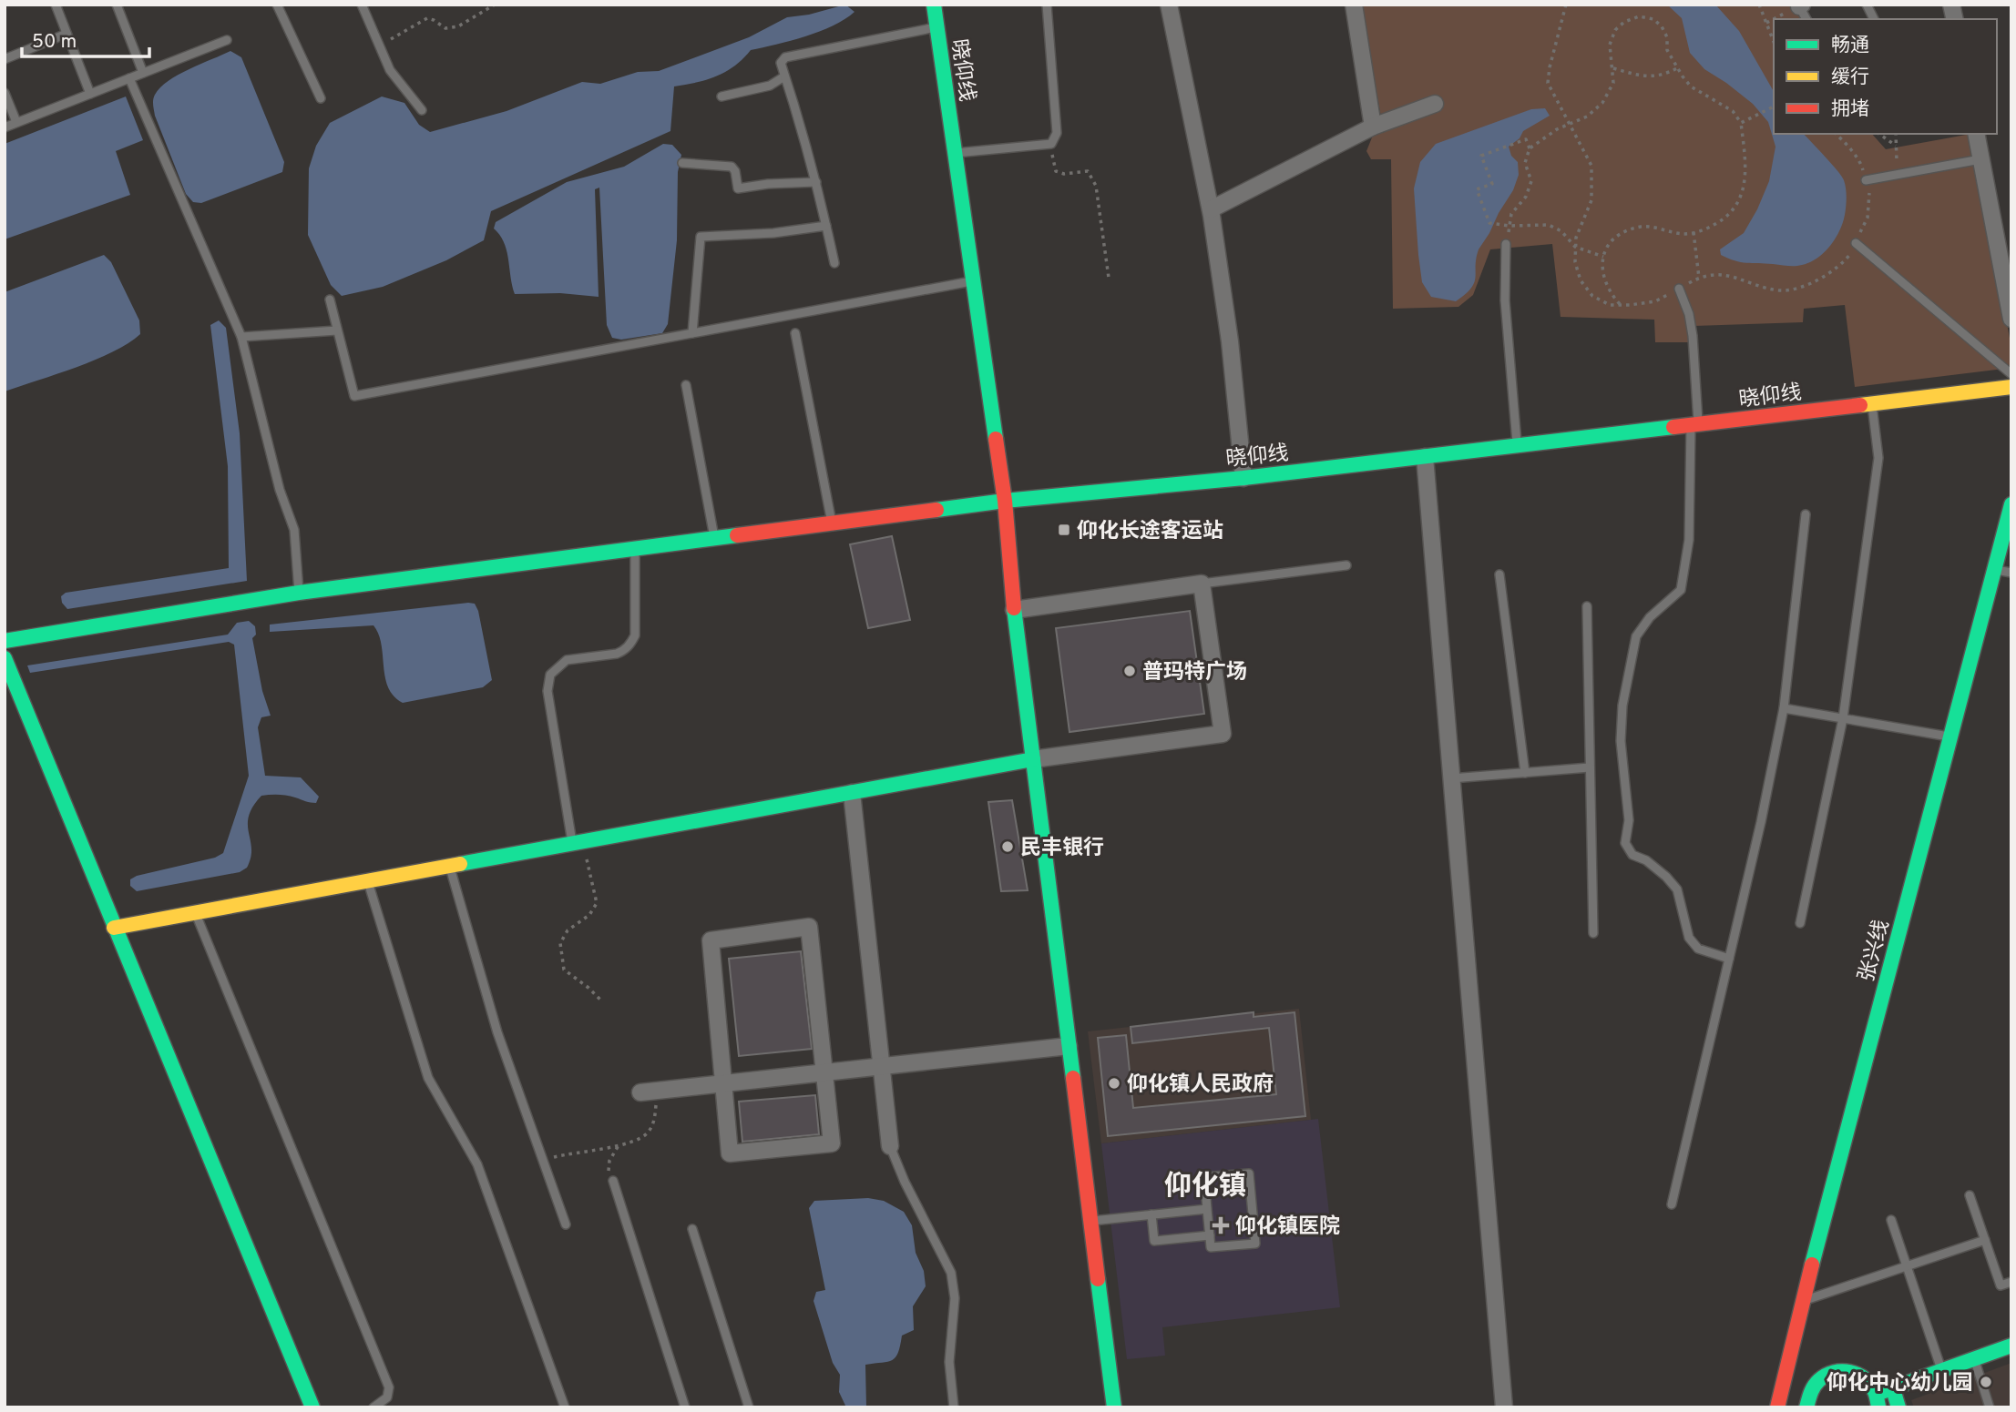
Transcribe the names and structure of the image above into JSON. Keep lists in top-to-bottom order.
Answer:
{
  "streets": {
    "street": ["晓仰线", "张兴线"]
  },
  "districts": ["仰化镇"],
  "places": {
    "transit": ["仰化长途客运站"],
    "other": [
      "普玛特广场",
      "民丰银行",
      "仰化镇人民政府",
      "仰化中心幼儿园"
    ],
    "health": ["仰化镇医院"]
  },
  "legend": ["畅通", "缓行", "拥堵"],
  "scale_bar": "50 m"
}
